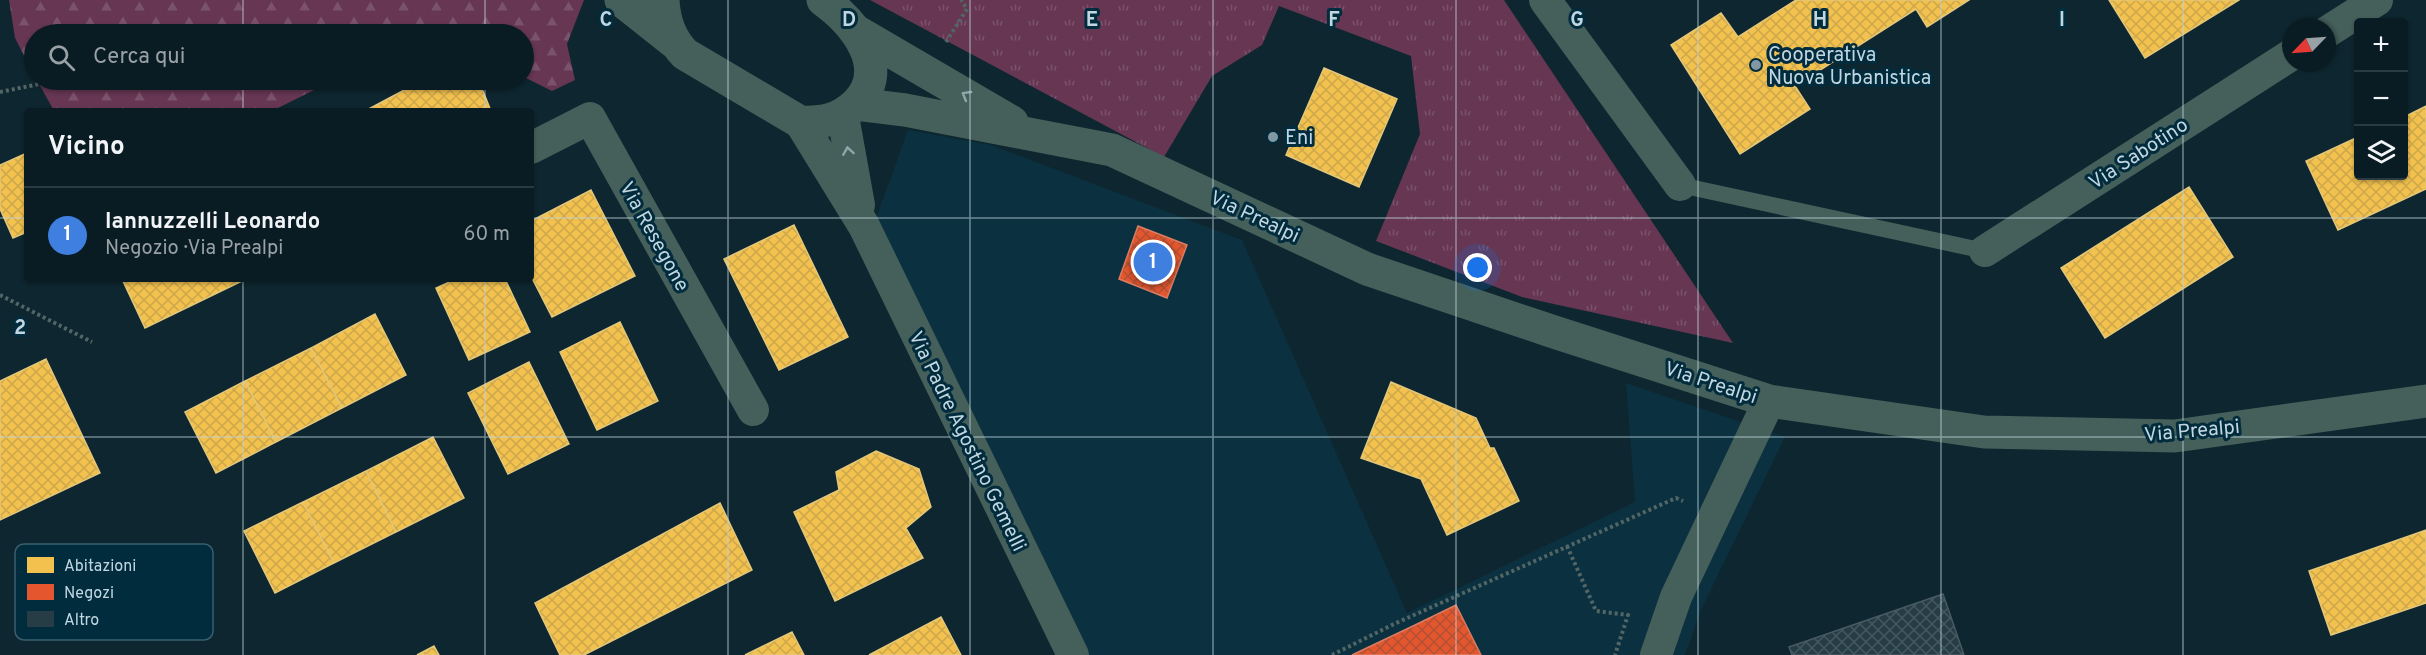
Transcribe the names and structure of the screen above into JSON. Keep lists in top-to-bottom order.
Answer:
{
  "streets": {
    "street": [
      "Via Sabotino",
      "Via Prealpi",
      "Via Resegone",
      "Via Padre Agostino Gemelli"
    ]
  },
  "crossings": [
    ["Via Prealpi", "Via Padre Agostino Gemelli"]
  ],
  "places": ["Cooperativa Nuova Urbanistica", "Eni"],
  "legend": ["Abitazioni", "Negozi", "Altro"],
  "north": "bottom left",
  "page": {
    "map_buttons": ["+", "−"],
    "search": "Cerca qui",
    "heading": "Vicino",
    "list": [
      {
        "mark": "1",
        "name": "Iannuzzelli Leonardo",
        "note": "Negozio · Via Prealpi",
        "value": "60 m"
      }
    ],
    "pins": "1"
  },
  "grid": {
    "columns": [
      "C",
      "D",
      "E",
      "F",
      "G",
      "H",
      "I"
    ],
    "rows": ["2"]
  }
}
